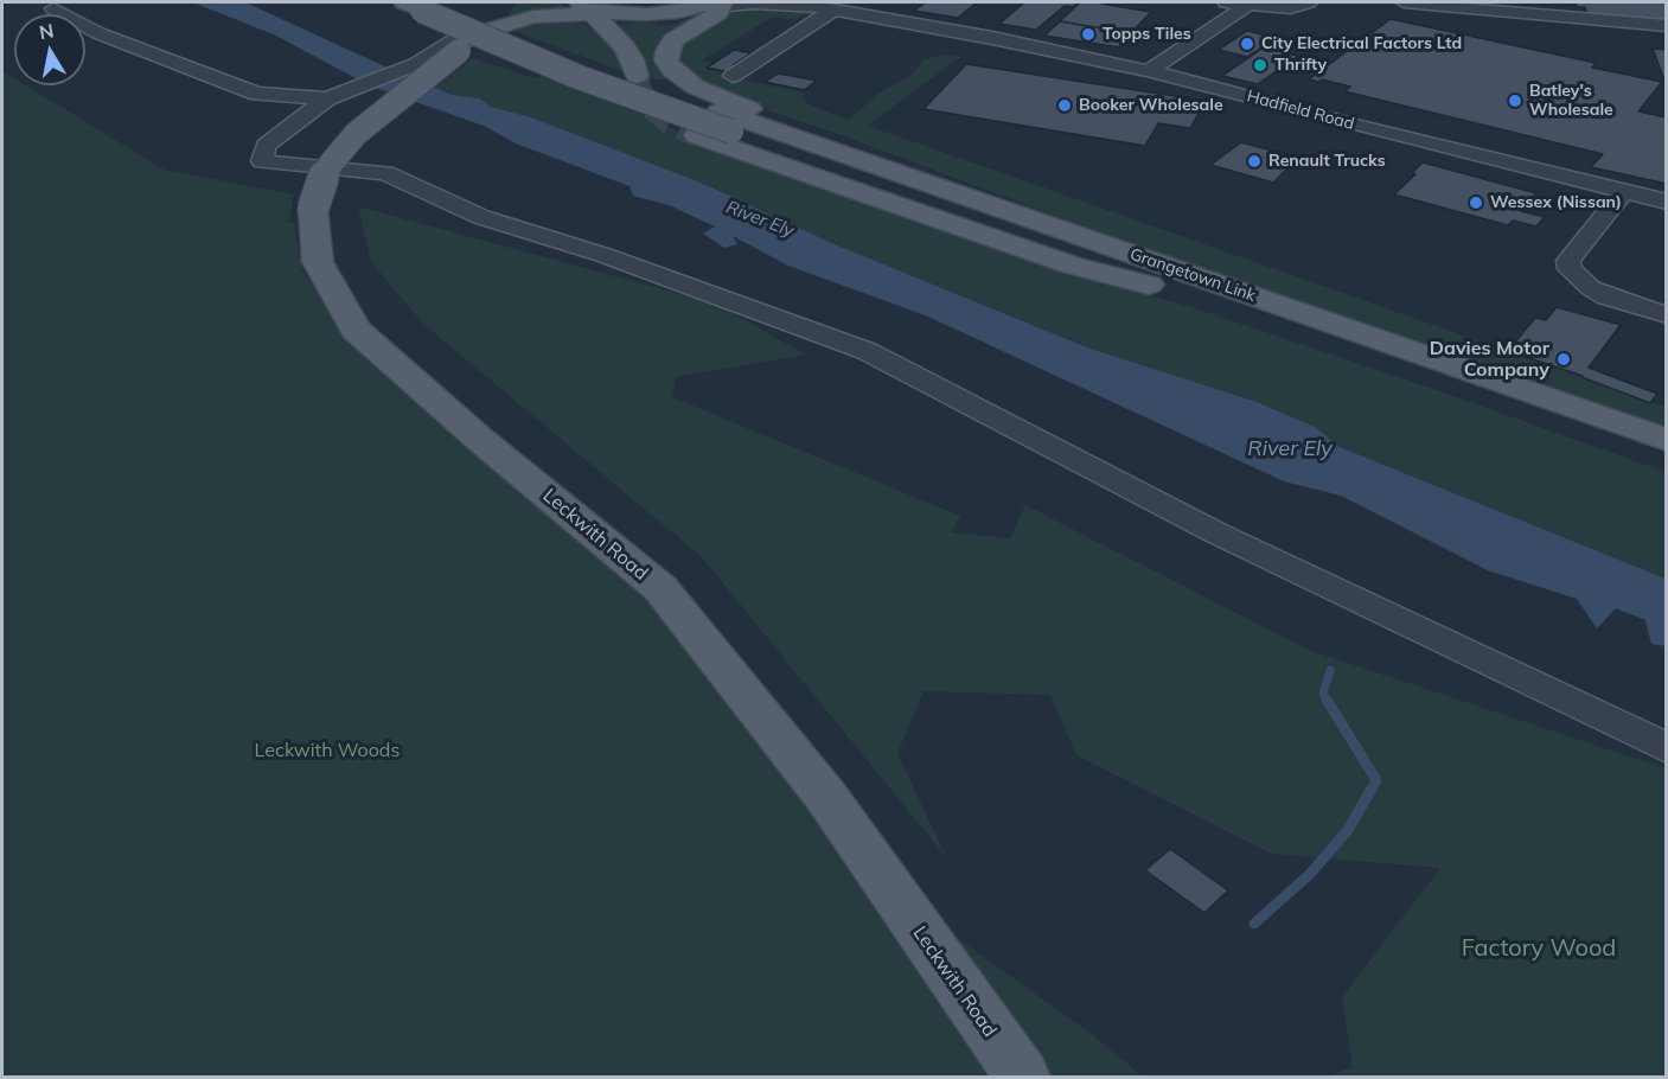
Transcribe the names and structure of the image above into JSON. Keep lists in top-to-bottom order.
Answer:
{
  "streets": {
    "main road": ["Grangetown Link", "Leckwith Road"],
    "street": ["Hadfield Road"]
  },
  "crossings": [
    ["Hadfield Road", "Leckwith Road"]
  ],
  "water": ["River Ely"],
  "parks": ["Leckwith Woods", "Factory Wood"],
  "places": [
    "Topps Tiles",
    "City Electrical Factors Ltd",
    "Thrifty",
    "Batley's Wholesale",
    "Booker Wholesale",
    "Renault Trucks",
    "Wessex (Nissan)",
    "Davies Motor Company"
  ],
  "north": "top"
}
